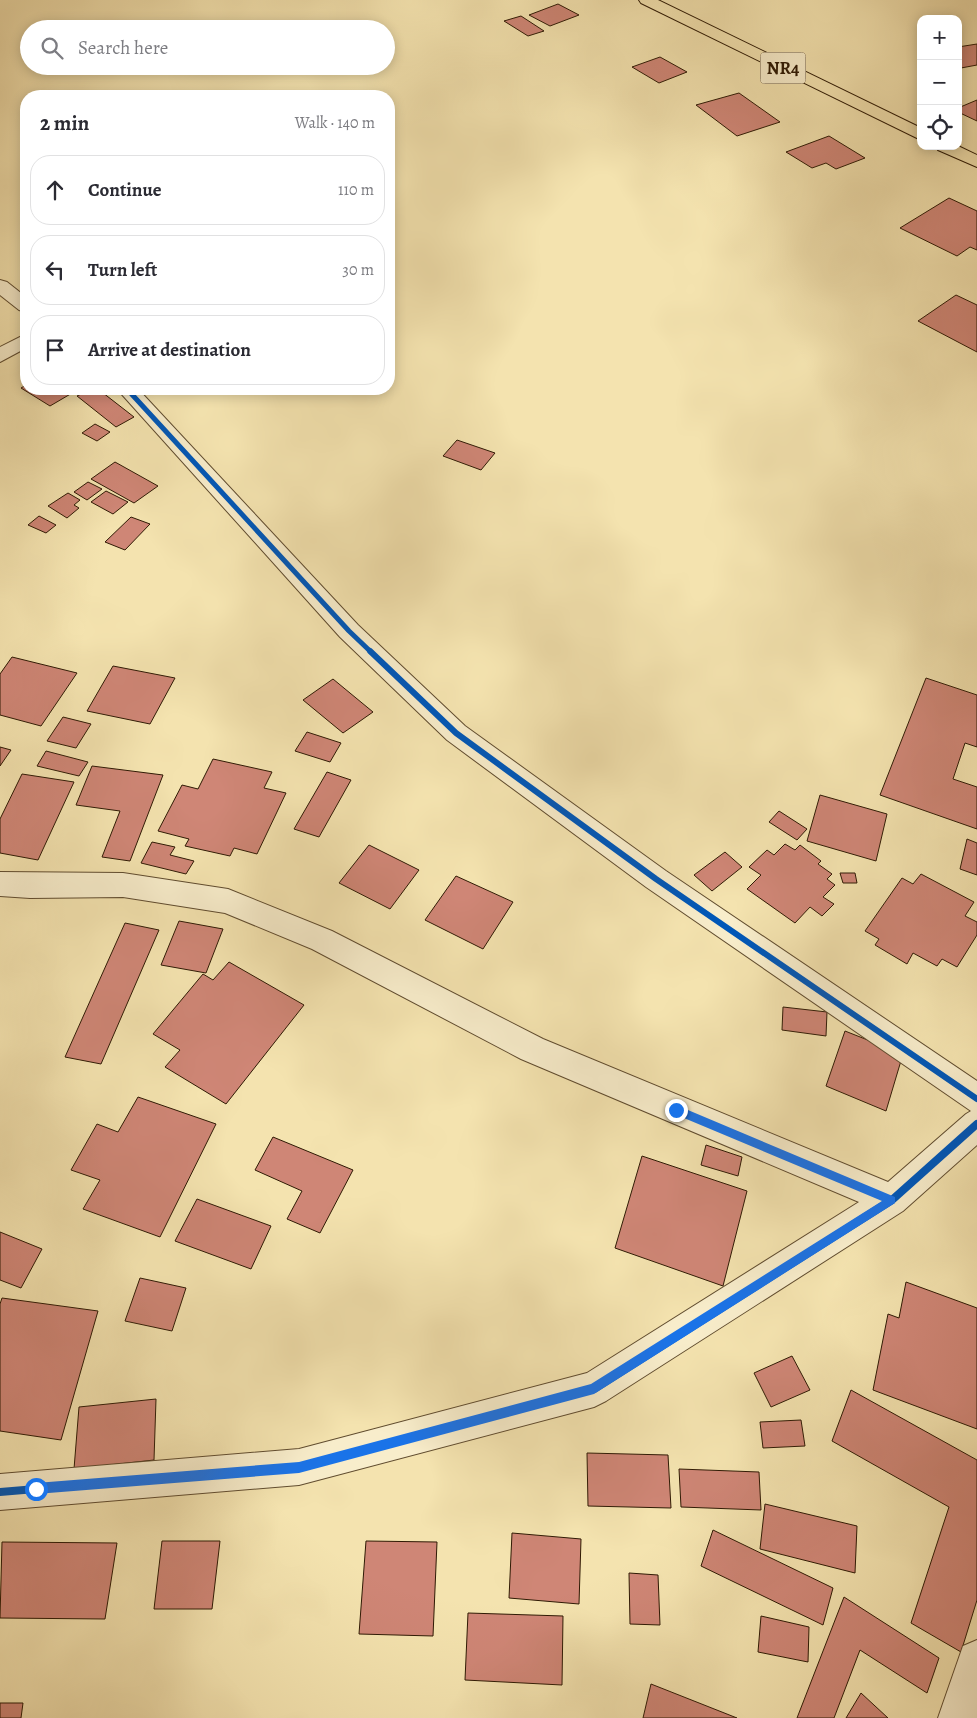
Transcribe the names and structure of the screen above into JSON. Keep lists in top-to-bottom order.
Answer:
{
  "streets": {
    "highway": ["NR4"]
  },
  "page": {
    "map_buttons": ["+", "−"],
    "search": "Search here",
    "heading": ["2 min", "Walk · 140 m"],
    "list": [
      ["Continue", "110 m"],
      ["Turn left", "30 m"],
      "Arrive at destination"
    ]
  }
}
